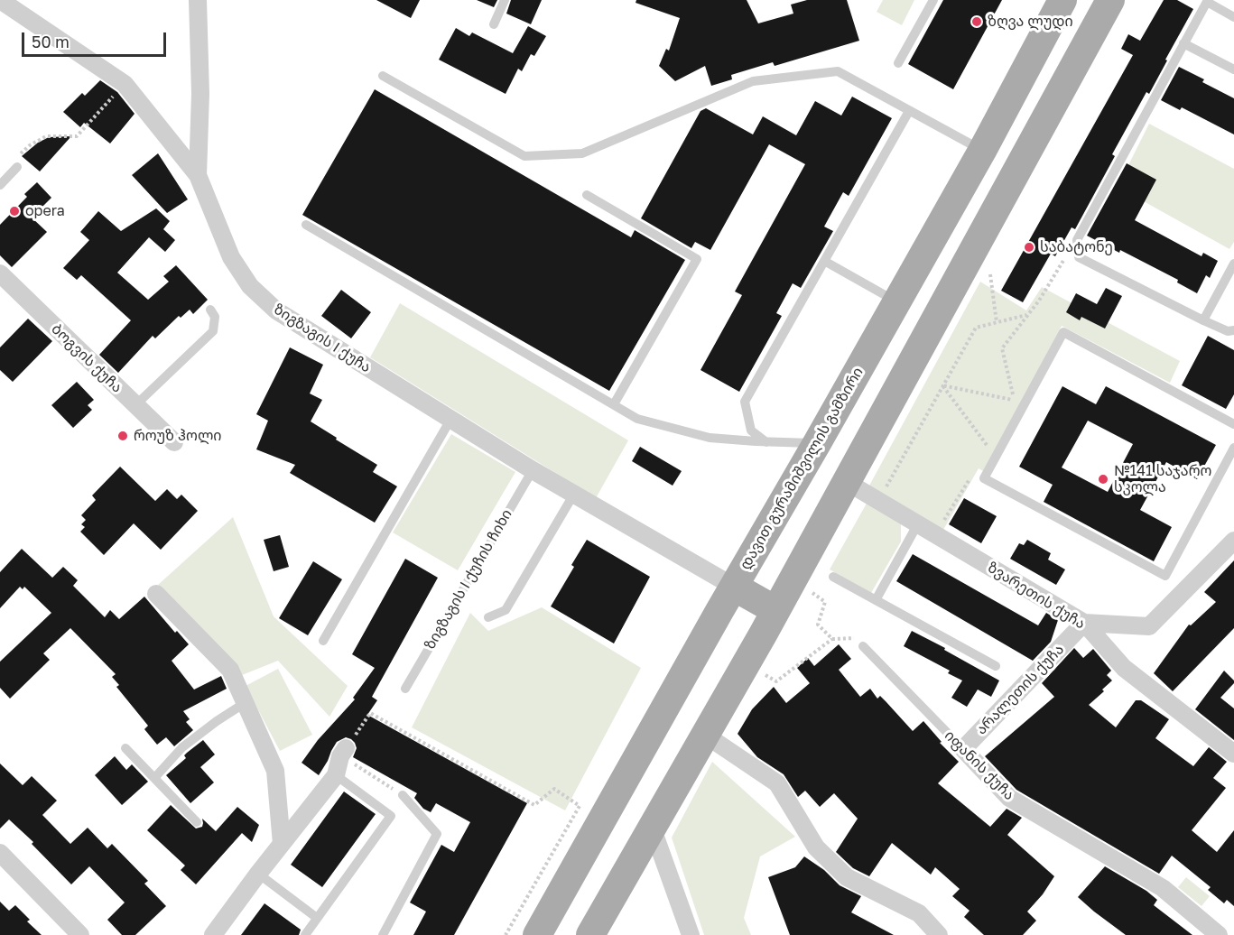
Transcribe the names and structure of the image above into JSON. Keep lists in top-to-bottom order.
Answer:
{
  "streets": {
    "main road": ["დავით გურამიშვილის გამზირი"],
    "street": [
      "ზიგზაგის I ქუჩა",
      "ბოგვის ქუჩა",
      "ზვარეთის ქუჩა",
      "არალეთის ქუჩა",
      "იფანის ქუჩა"
    ],
    "lane": ["ზიგზაგის I ქუჩის ჩიხი"]
  },
  "crossings": [
    ["ზიგზაგის I ქუჩა", "დავით გურამიშვილის გამზირი"],
    ["ზიგზაგის I ქუჩა", "ზიგზაგის I ქუჩის ჩიხი"],
    ["ზვარეთის ქუჩა", "არალეთის ქუჩა"],
    ["არალეთის ქუჩა", "იფანის ქუჩა"]
  ],
  "places": [
    "ზღვა ლუდი",
    "opera",
    "საბატონე",
    "როუზ ჰოლი",
    "№141 საჯარო სკოლა"
  ],
  "scale_bar": "50 m"
}
